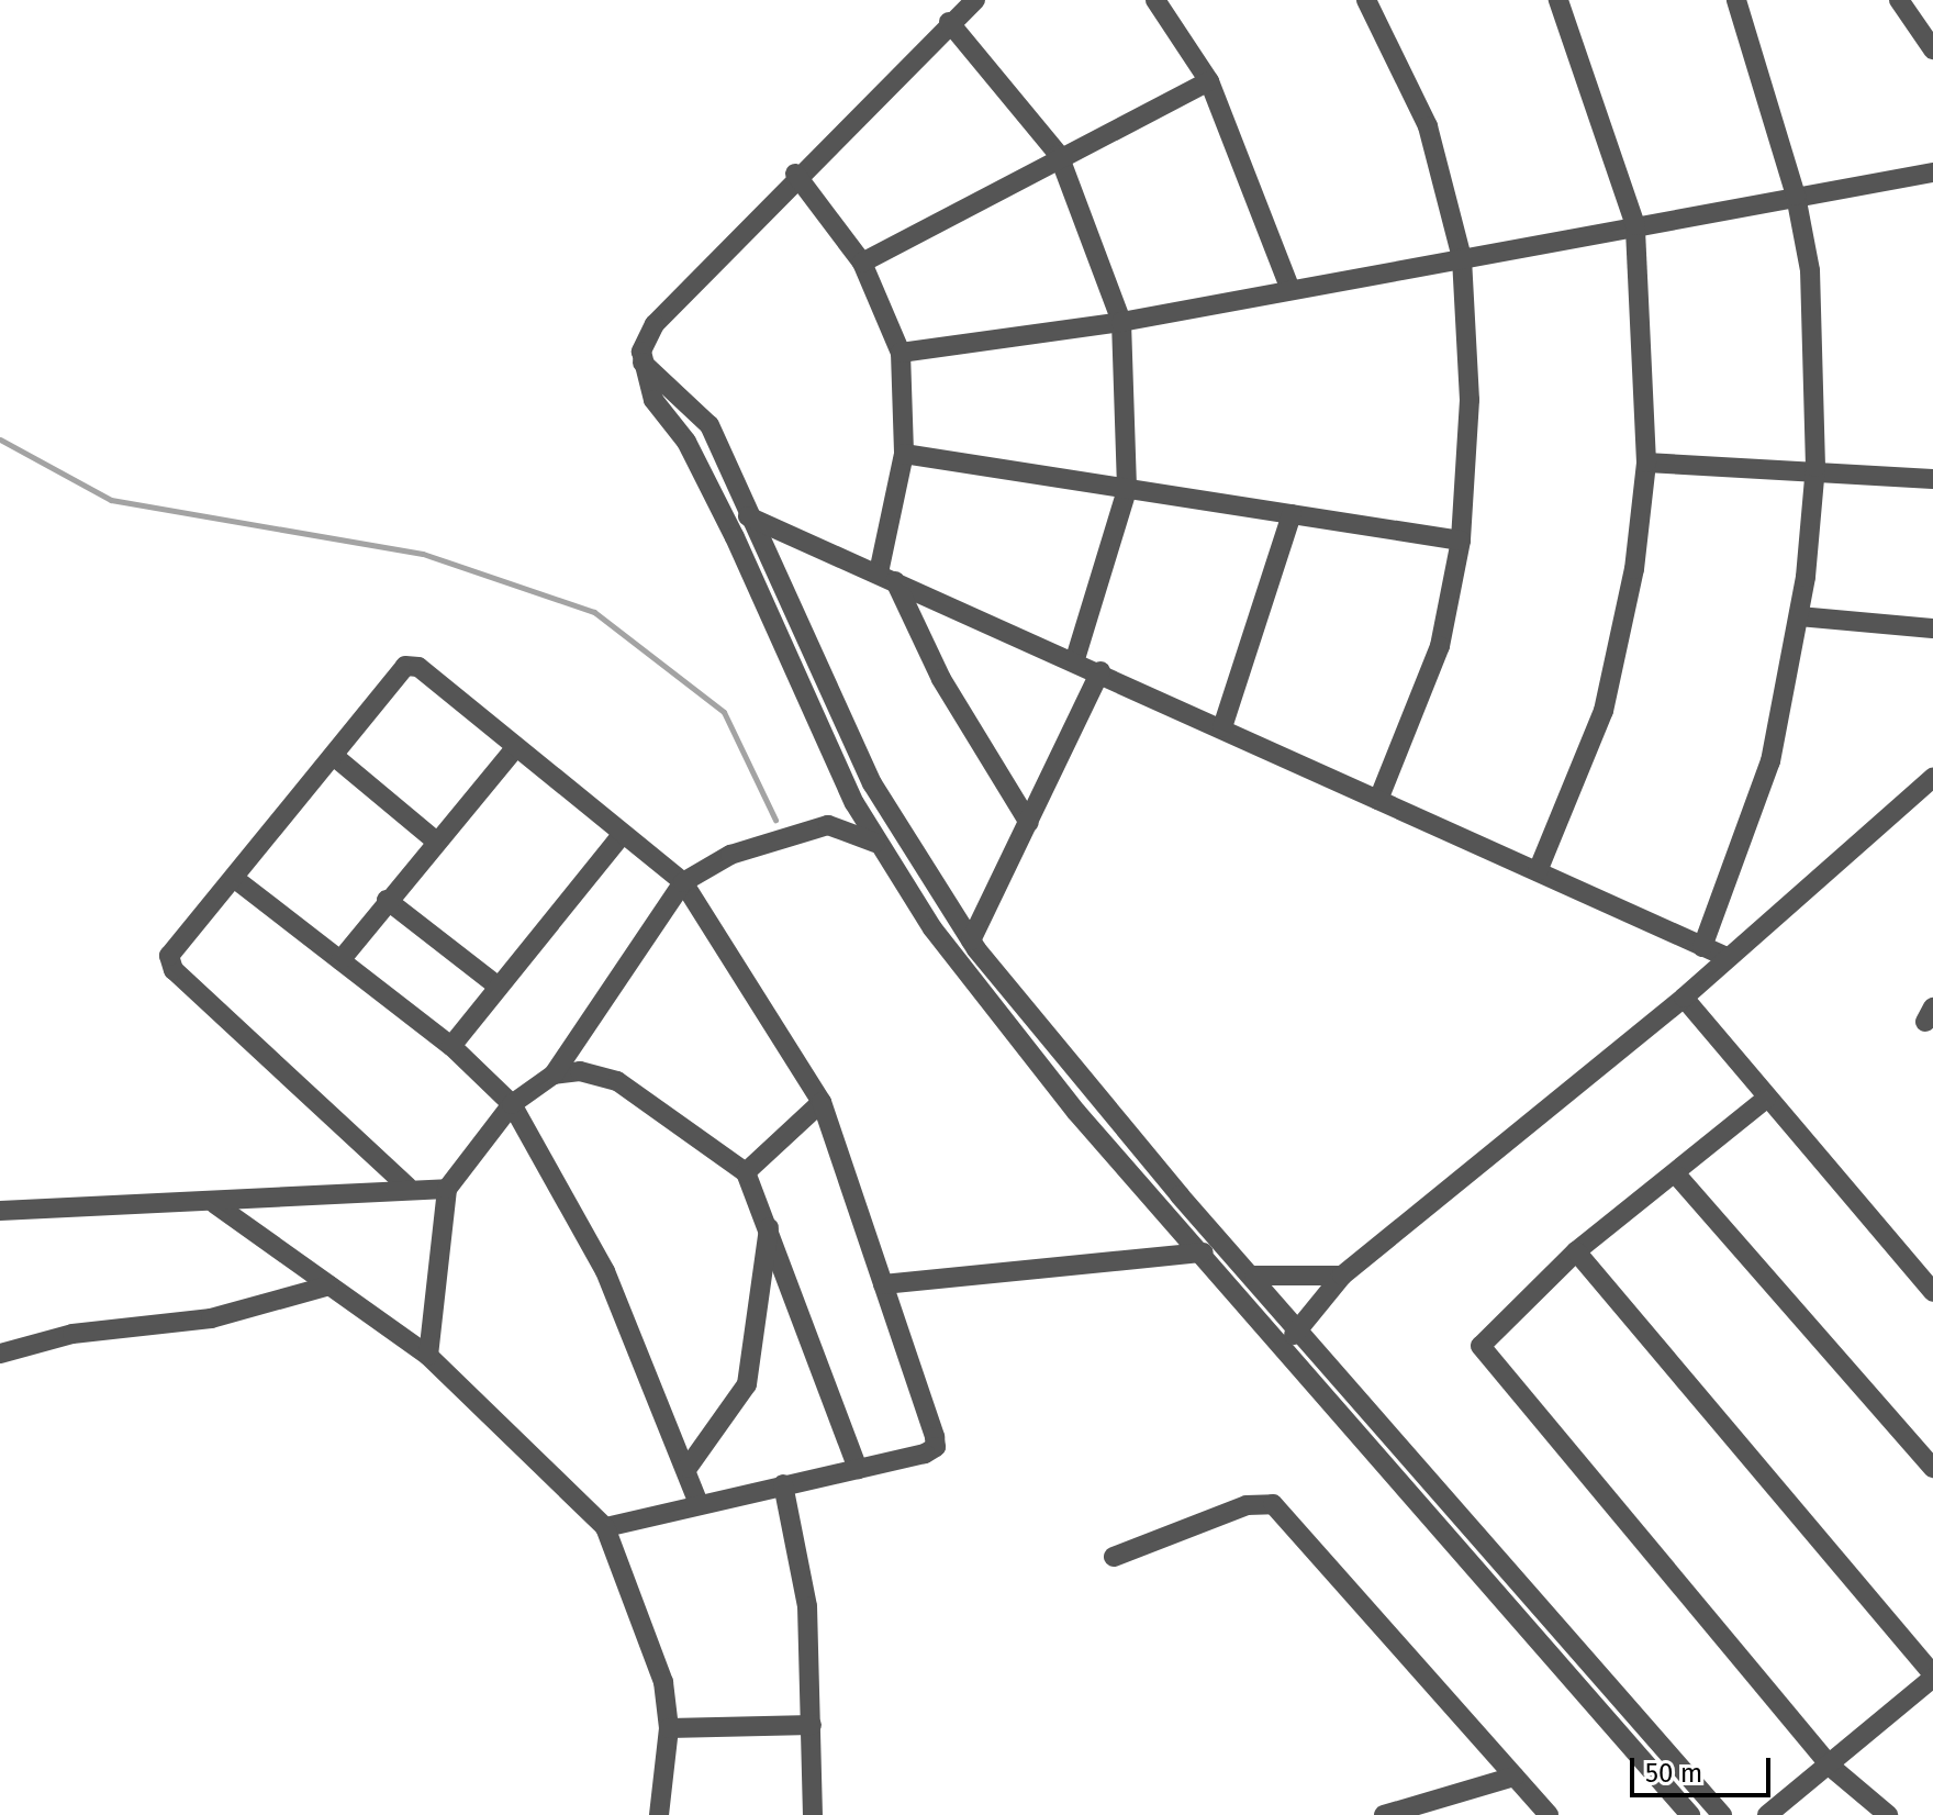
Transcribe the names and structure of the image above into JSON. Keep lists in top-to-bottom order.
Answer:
{
  "scale_bar": "50 m"
}
